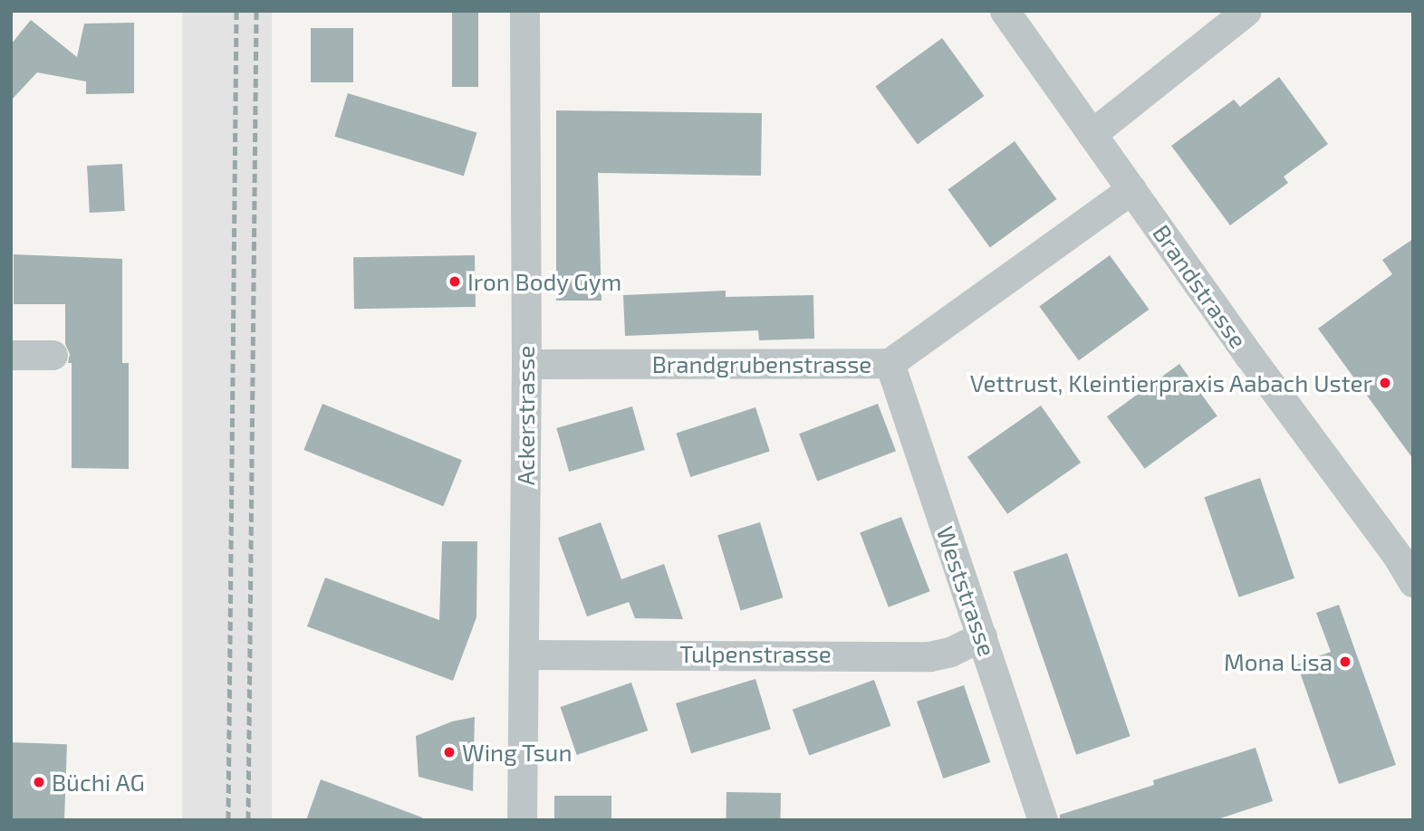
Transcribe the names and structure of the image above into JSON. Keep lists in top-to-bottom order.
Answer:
{
  "streets": {
    "street": [
      "Brandstrasse",
      "Brandgrubenstrasse",
      "Ackerstrasse",
      "Weststrasse",
      "Tulpenstrasse"
    ]
  },
  "crossings": [
    ["Brandstrasse", "Brandgrubenstrasse"],
    ["Brandgrubenstrasse", "Ackerstrasse"],
    ["Brandgrubenstrasse", "Weststrasse"],
    ["Ackerstrasse", "Tulpenstrasse"],
    ["Weststrasse", "Tulpenstrasse"]
  ],
  "places": [
    "Iron Body Gym",
    "Vettrust, Kleintierpraxis Aabach Uster",
    "Mona Lisa",
    "Wing Tsun",
    "Büchi AG"
  ]
}
